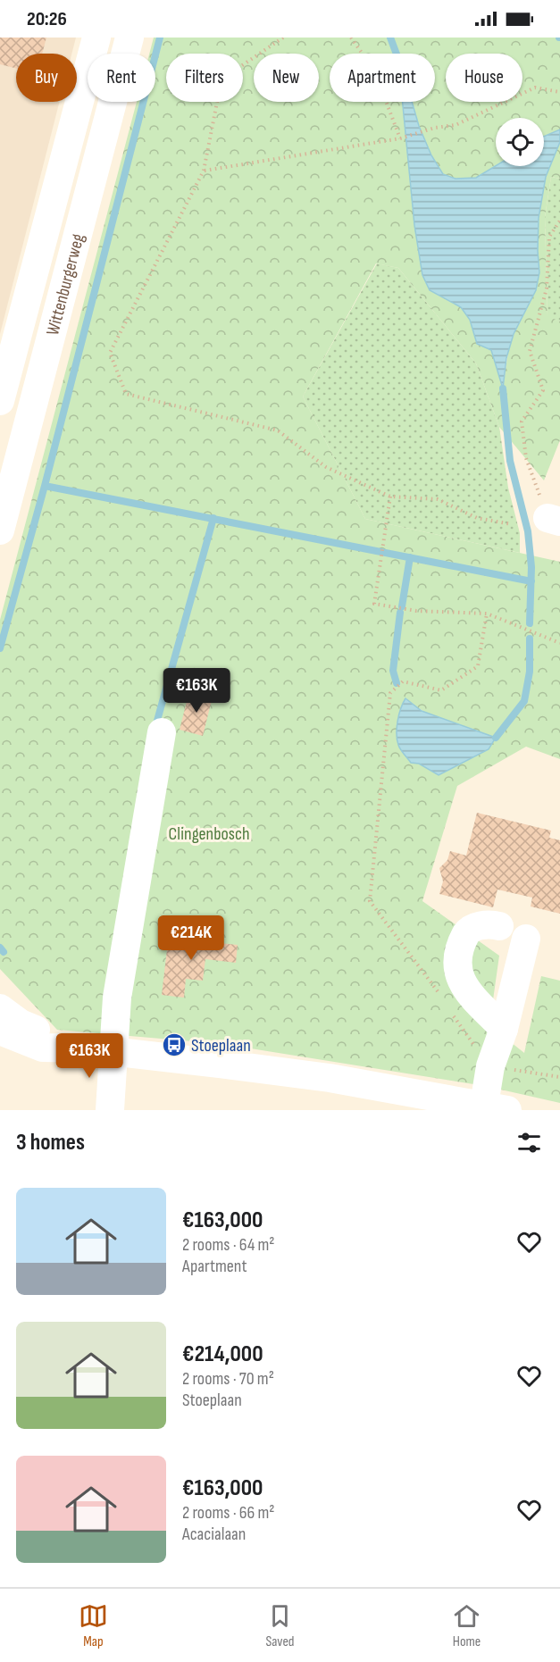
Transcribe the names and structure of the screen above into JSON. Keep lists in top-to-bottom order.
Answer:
{
  "streets": {
    "street": ["Wittenburgerweg"]
  },
  "parks": ["Clingenbosch"],
  "places": {
    "bus stop": ["Stoeplaan"]
  },
  "page": {
    "status": "20:26",
    "chip": [
      "Buy",
      "Rent",
      "Filters",
      "New",
      "Apartment",
      "House"
    ],
    "price": ["€163K", "€214K", "€163K"],
    "heading": "3 homes",
    "list": [
      {
        "name": "€163,000",
        "note": "2 rooms · 64 m² · Apartment"
      },
      {
        "name": "€214,000",
        "note": "2 rooms · 70 m² · Stoeplaan"
      },
      {
        "name": "€163,000",
        "note": "2 rooms · 66 m² · Acacialaan"
      }
    ],
    "tabs": ["Map", "Saved", "Home"]
  }
}
